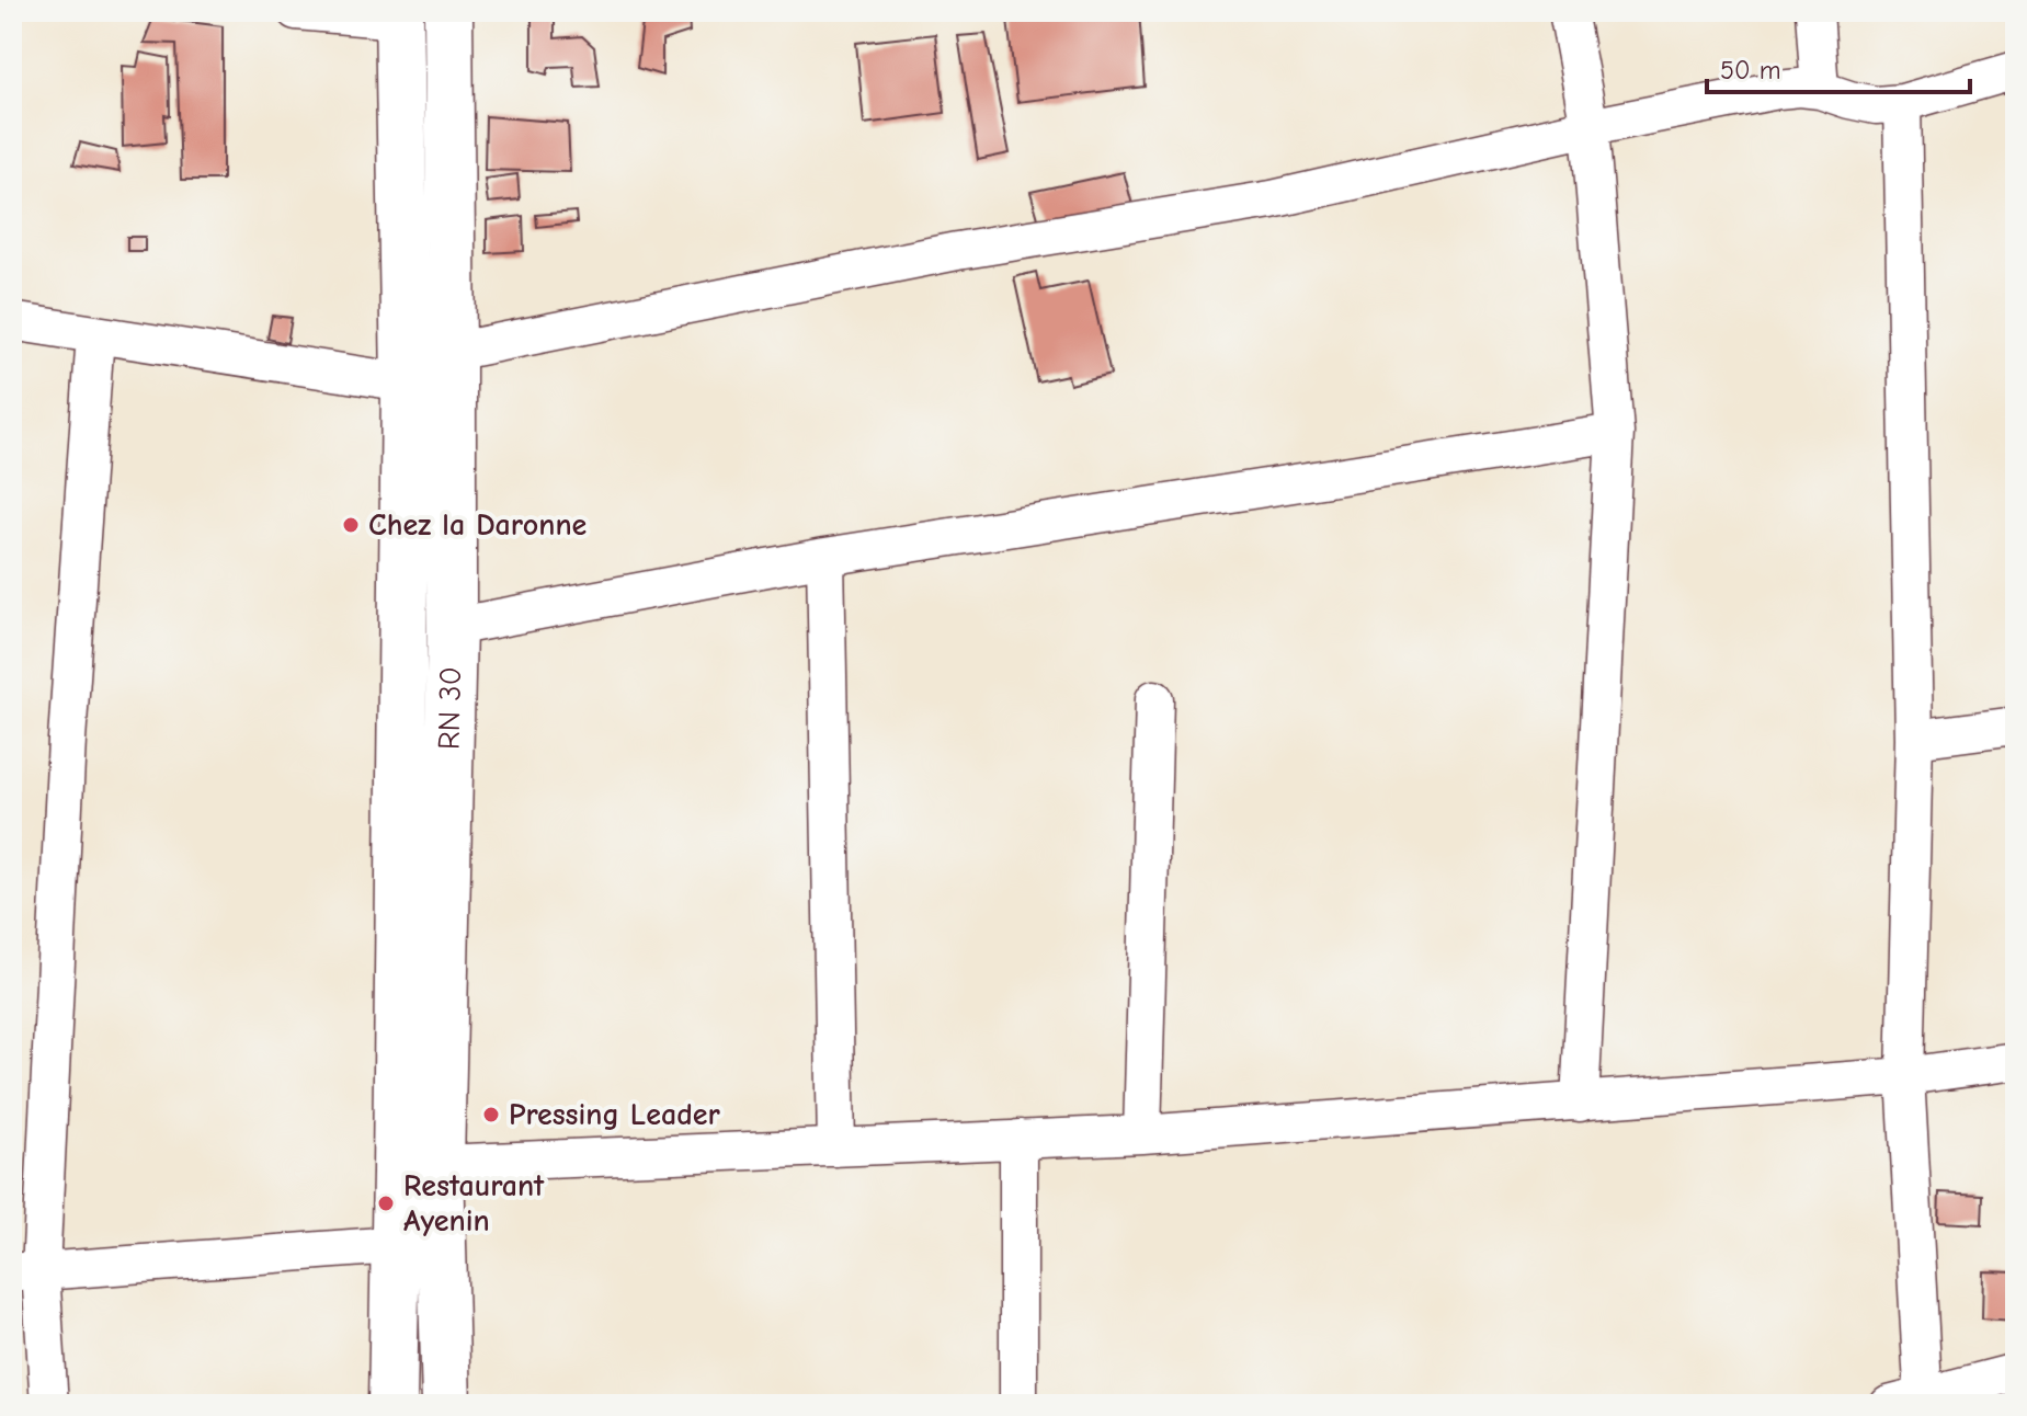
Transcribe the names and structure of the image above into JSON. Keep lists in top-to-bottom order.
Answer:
{
  "streets": {
    "main road": ["RN 30"]
  },
  "places": ["Chez la Daronne", "Pressing Leader", "Restaurant Ayenin"],
  "scale_bar": "50 m"
}
